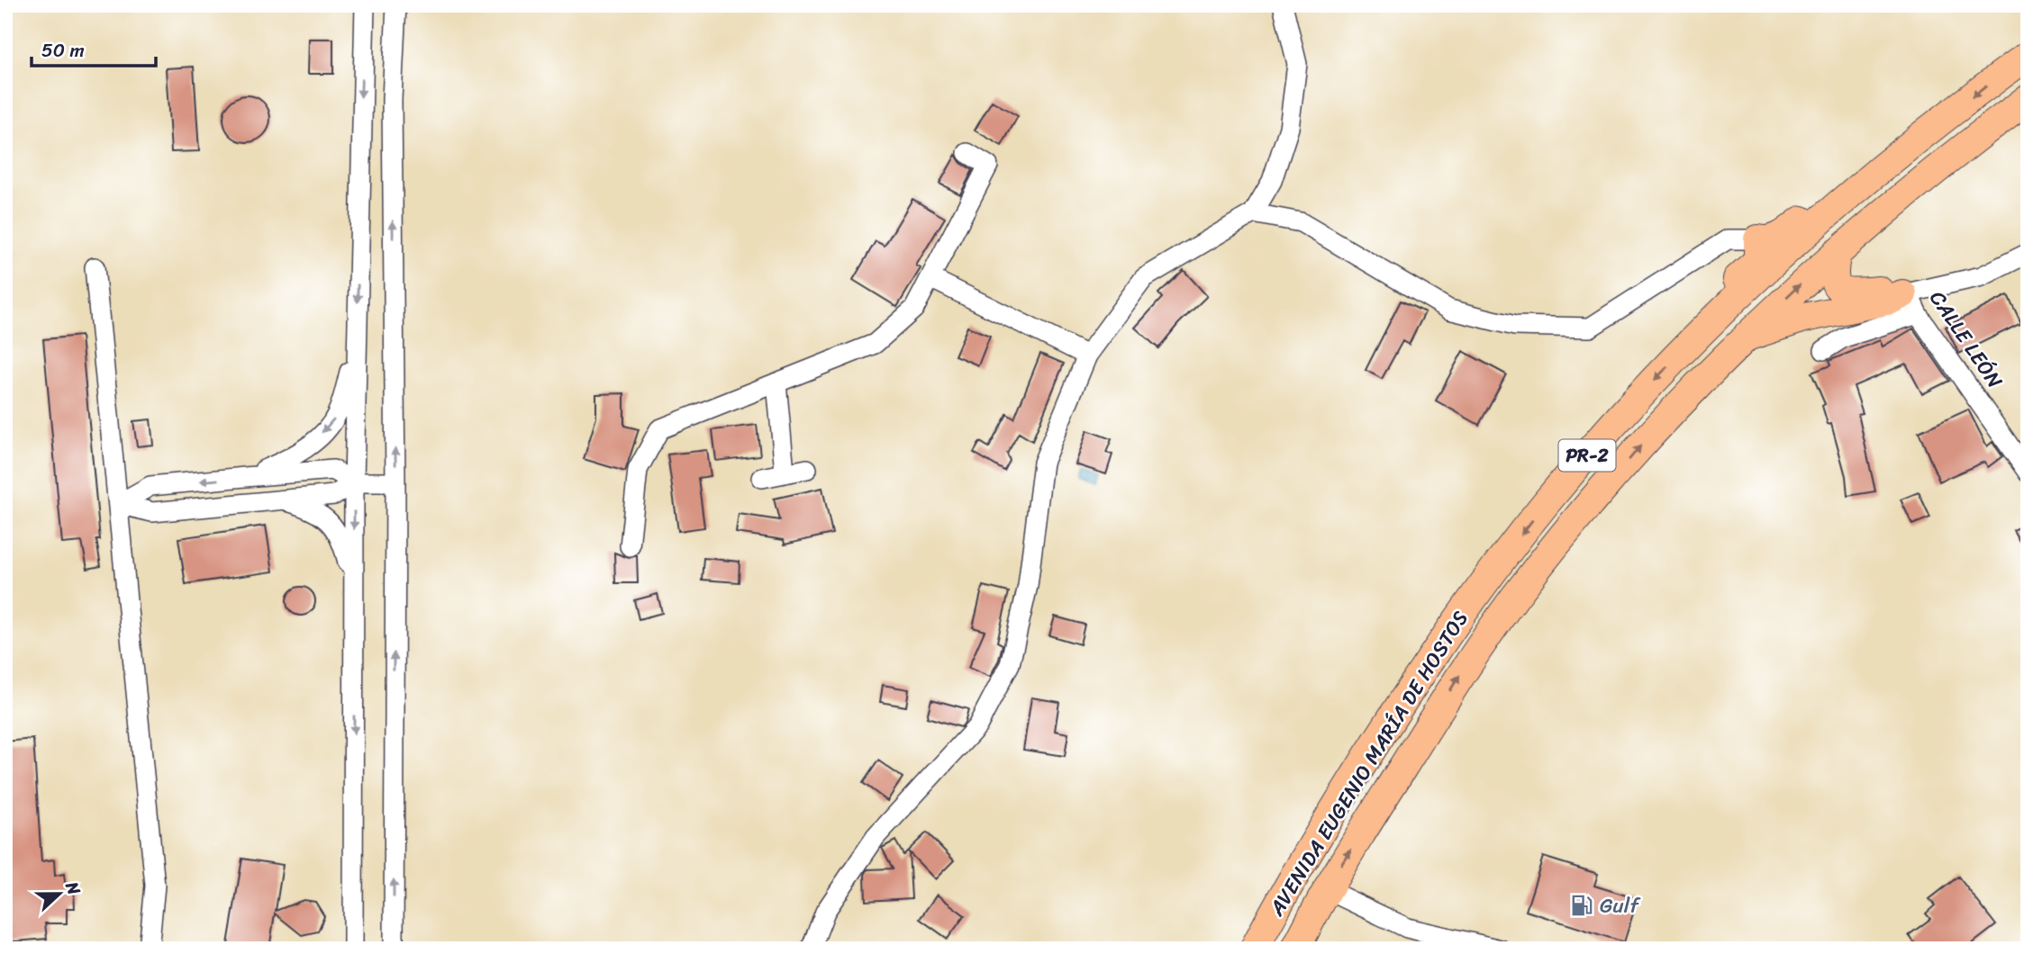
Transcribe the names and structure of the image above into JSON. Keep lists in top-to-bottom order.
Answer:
{
  "streets": {
    "highway": ["PR-2", "AVENIDA EUGENIO MARÍA DE HOSTOS"],
    "street": ["CALLE LEÓN"]
  },
  "places": {
    "fuel station": ["Gulf"]
  },
  "scale_bar": "50 m",
  "north": "right"
}
